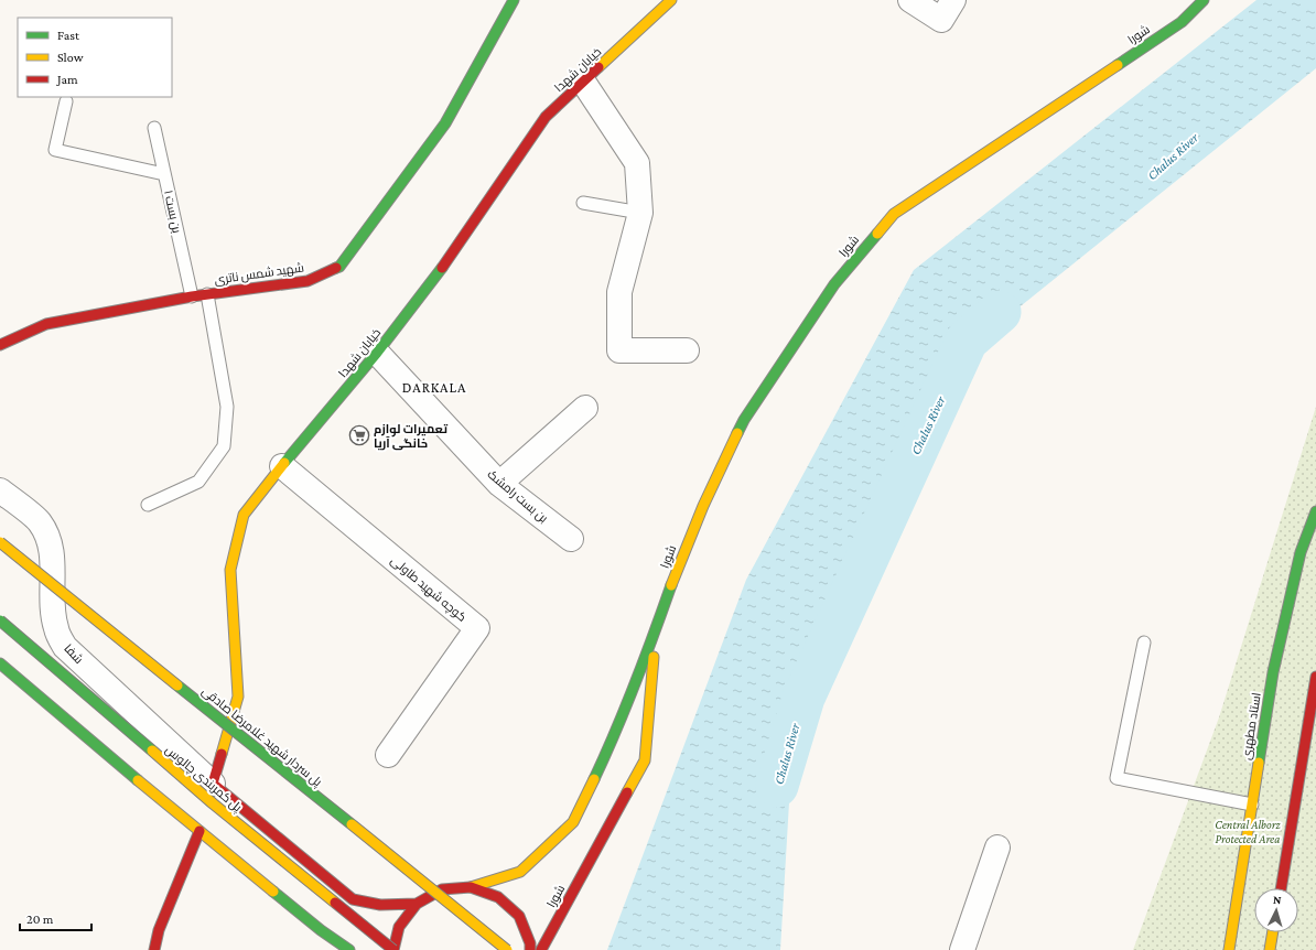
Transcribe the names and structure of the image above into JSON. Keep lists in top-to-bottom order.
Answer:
{
  "streets": {
    "main road": [
      "شورا",
      "خیابان شهدا",
      "شهید شمس ناتری",
      "استاد مطهری",
      "پل سردار شهید غلامرضا صادقی",
      "پل کمربندی چالوس"
    ],
    "street": ["بن بست رامشک", "کوچه شهید طاولی", "شفا"],
    "lane": ["بن بست ۱"]
  },
  "crossings": [
    ["خیابان شهدا", "بن بست رامشک"],
    ["خیابان شهدا", "کوچه شهید طاولی"],
    ["خیابان شهدا", "شفا"],
    ["بن بست ۱", "شهید شمس ناتری"]
  ],
  "districts": ["DARKALA"],
  "water": ["Chalus River"],
  "parks": ["Central Alborz Protected Area"],
  "places": {
    "supermarket": ["تعمیرات لوازم خانگی آریا"]
  },
  "legend": ["Fast", "Slow", "Jam"],
  "scale_bar": "20 m",
  "north": "top"
}
